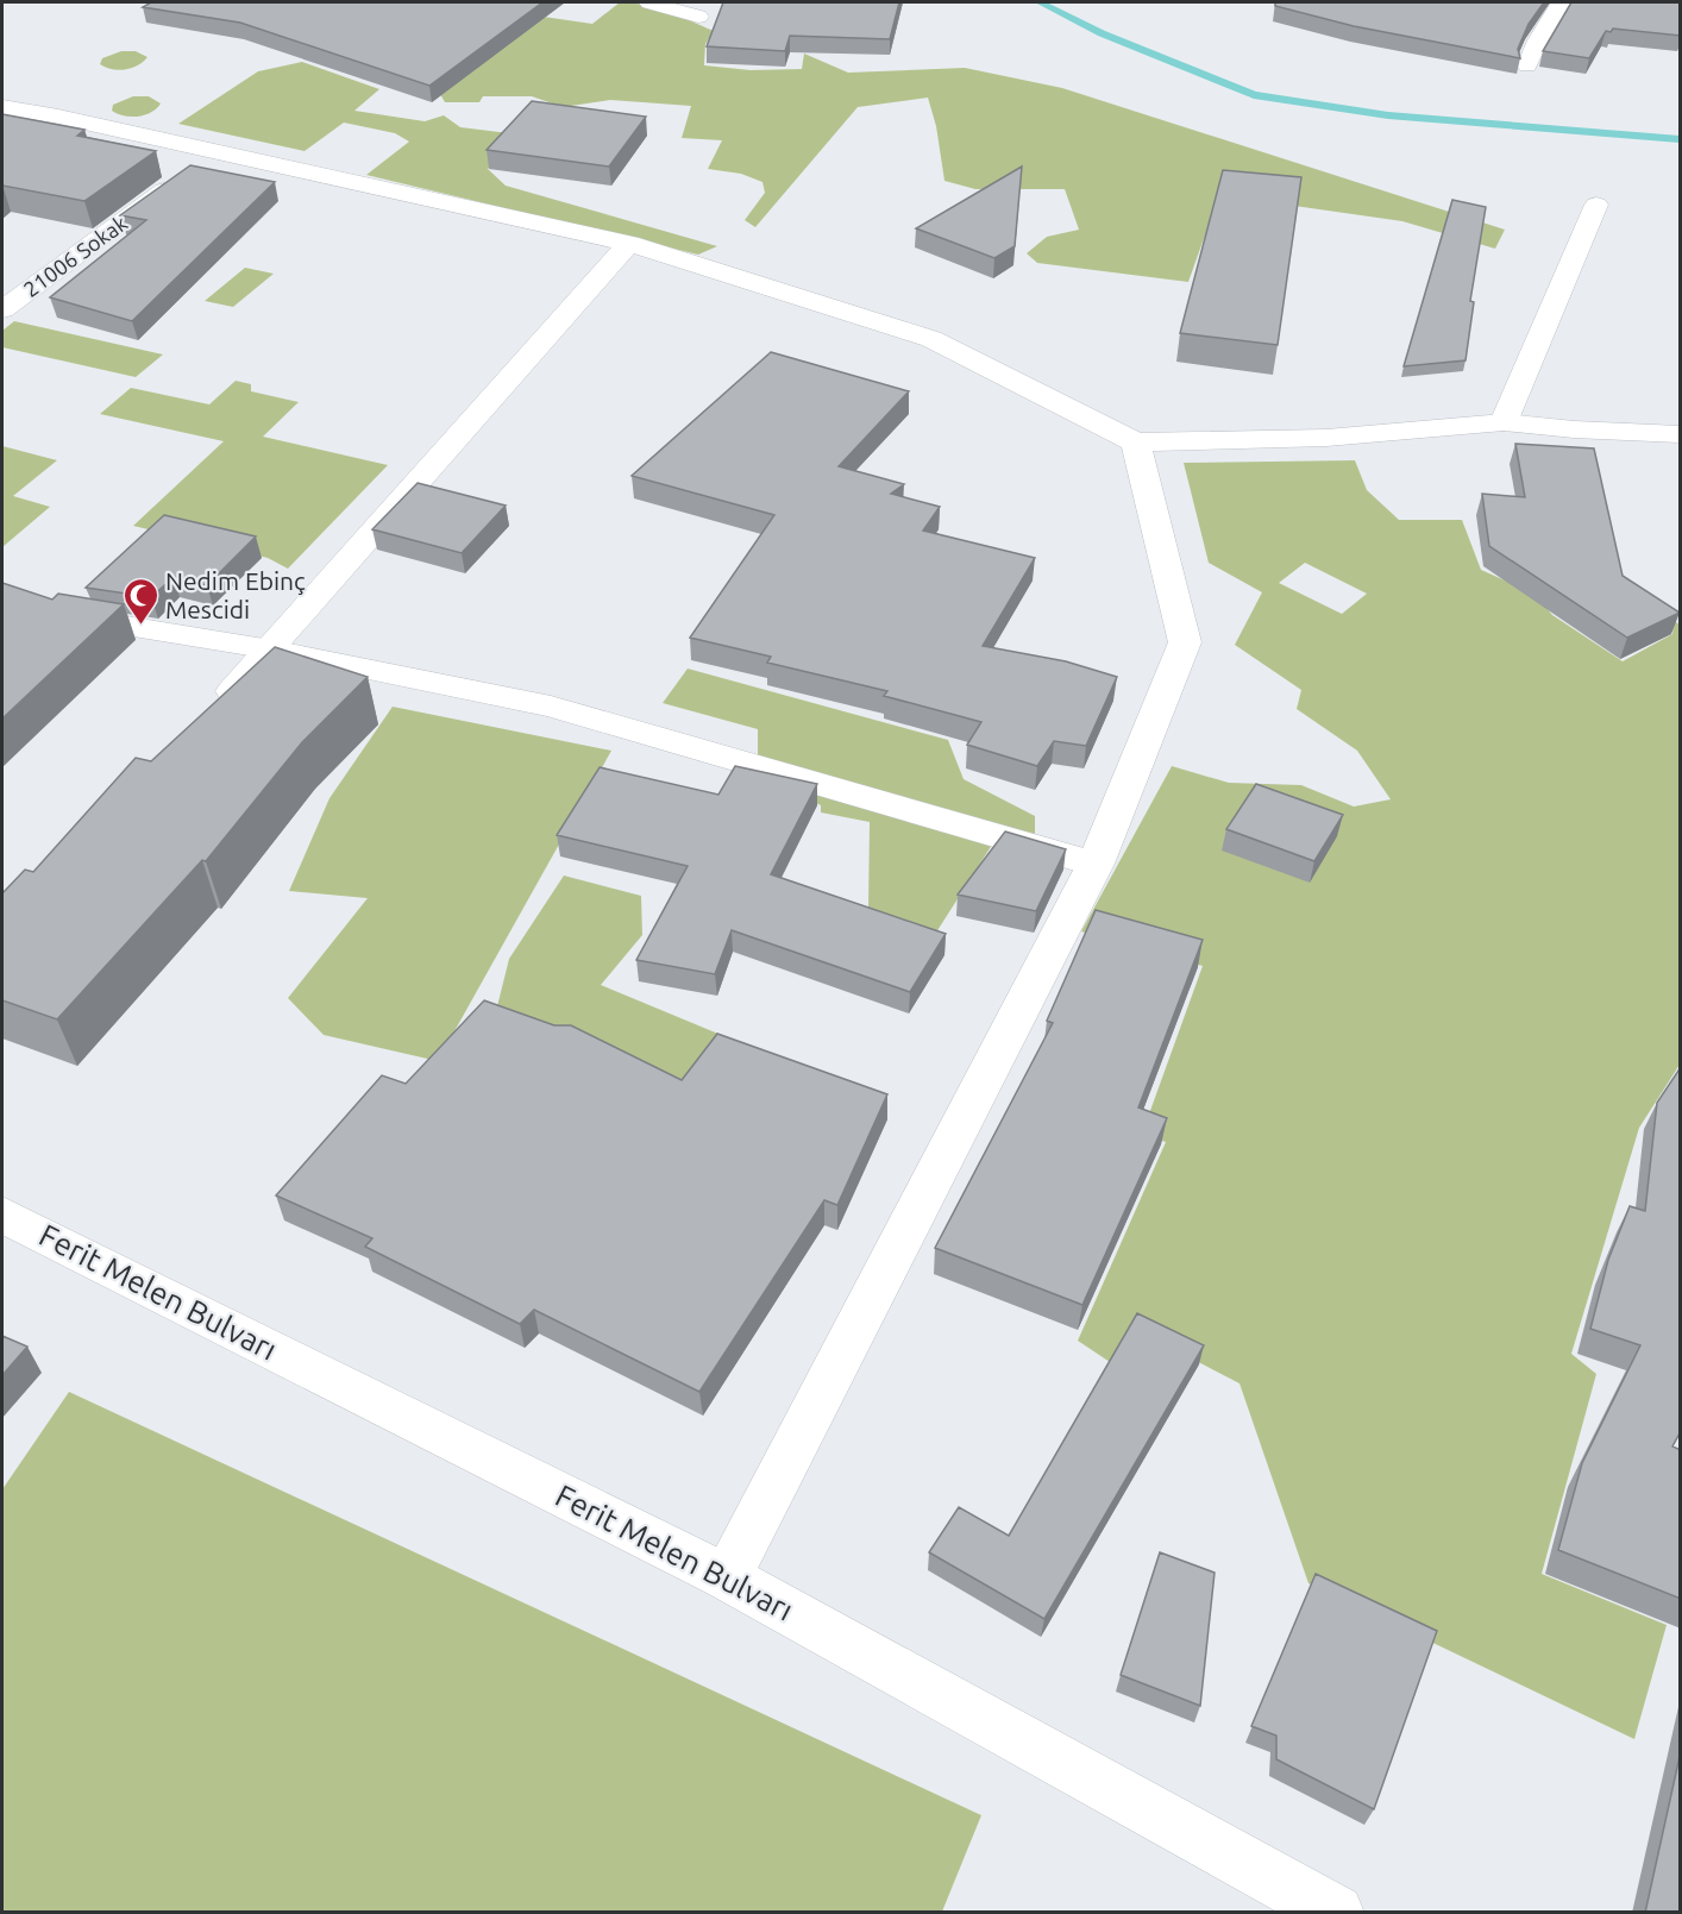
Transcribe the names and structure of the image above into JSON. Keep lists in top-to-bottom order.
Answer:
{
  "streets": {
    "street": ["21006 Sokak", "Ferit Melen Bulvarı"]
  },
  "places": {
    "mosque": ["Nedim Ebinç Mescidi"]
  }
}
